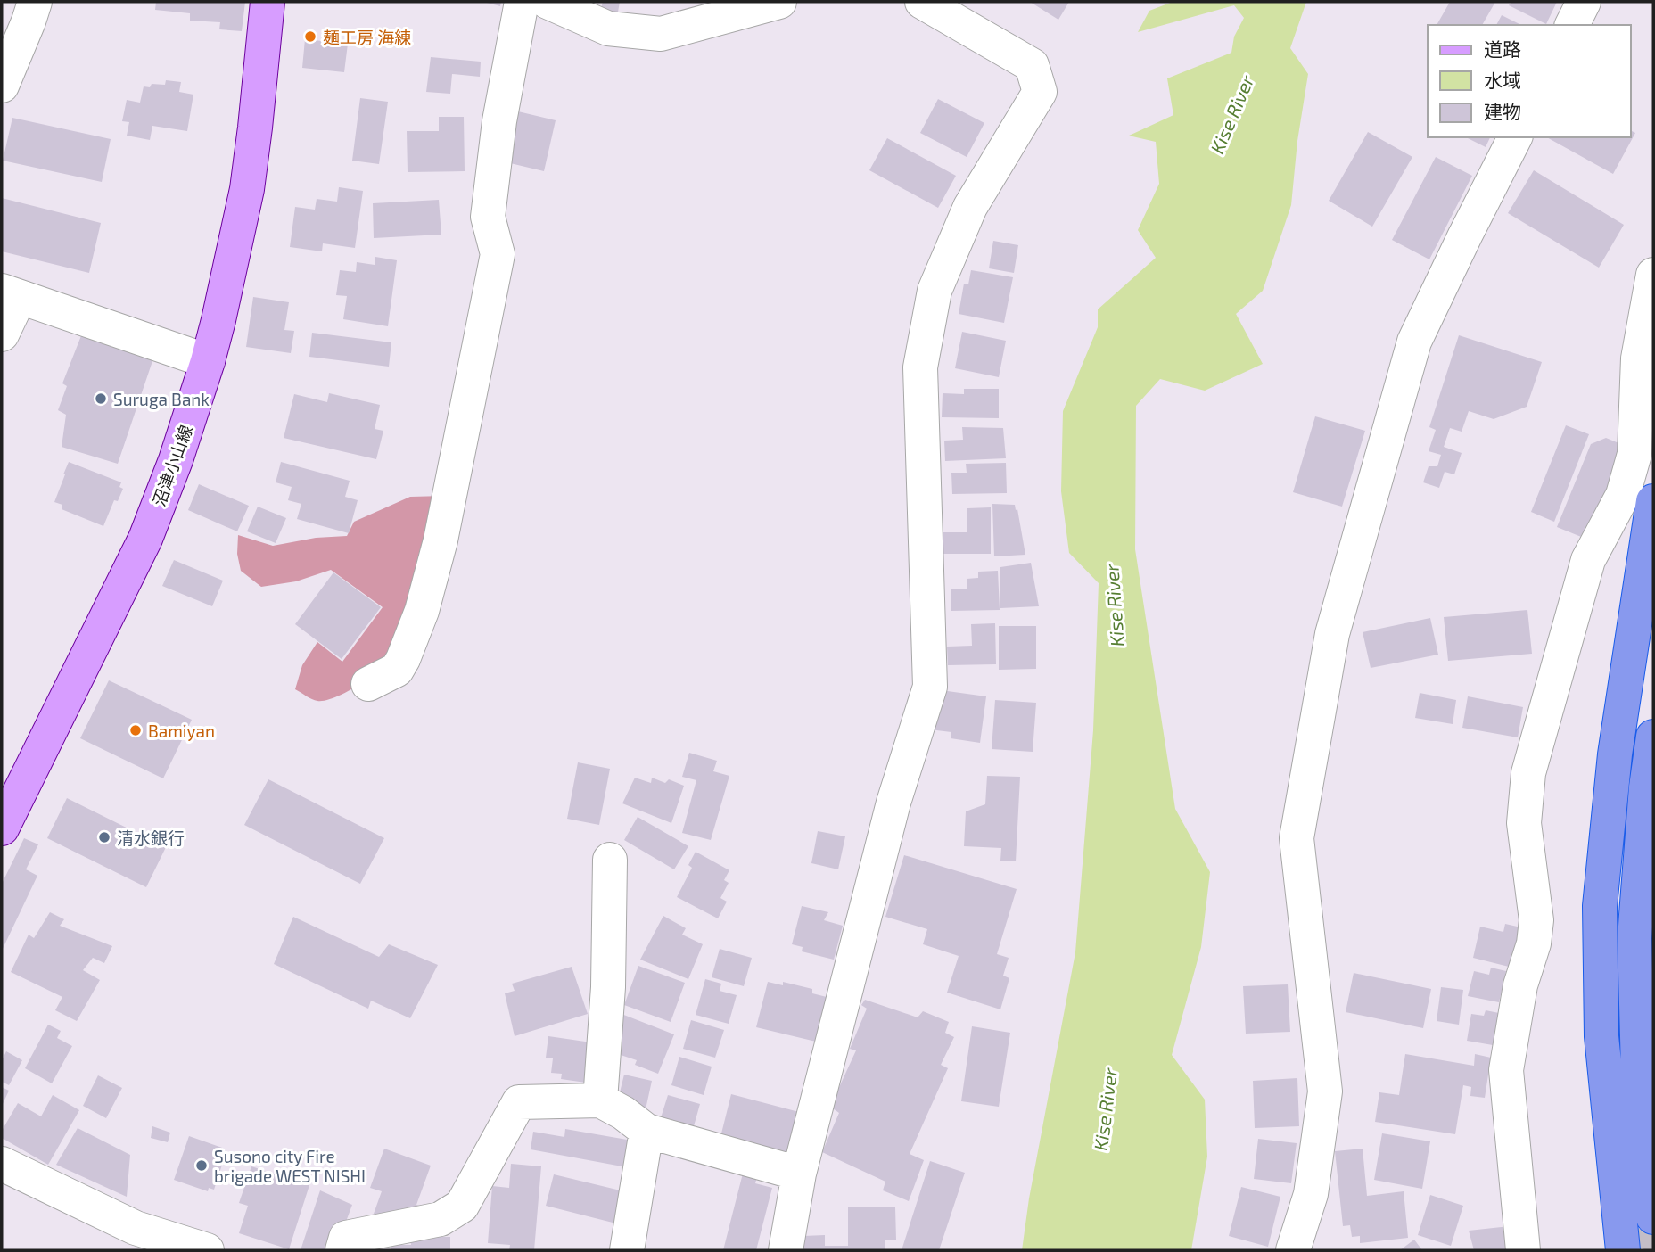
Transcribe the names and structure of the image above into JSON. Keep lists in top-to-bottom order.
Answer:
{
  "streets": {
    "main road": ["沼津小山線"]
  },
  "water": ["Kise River"],
  "places": [
    "麺工房 海練",
    "Suruga Bank",
    "Bamiyan",
    "清水銀行",
    "Susono city Fire brigade WEST NISHI"
  ],
  "legend": ["道路", "水域", "建物"]
}
